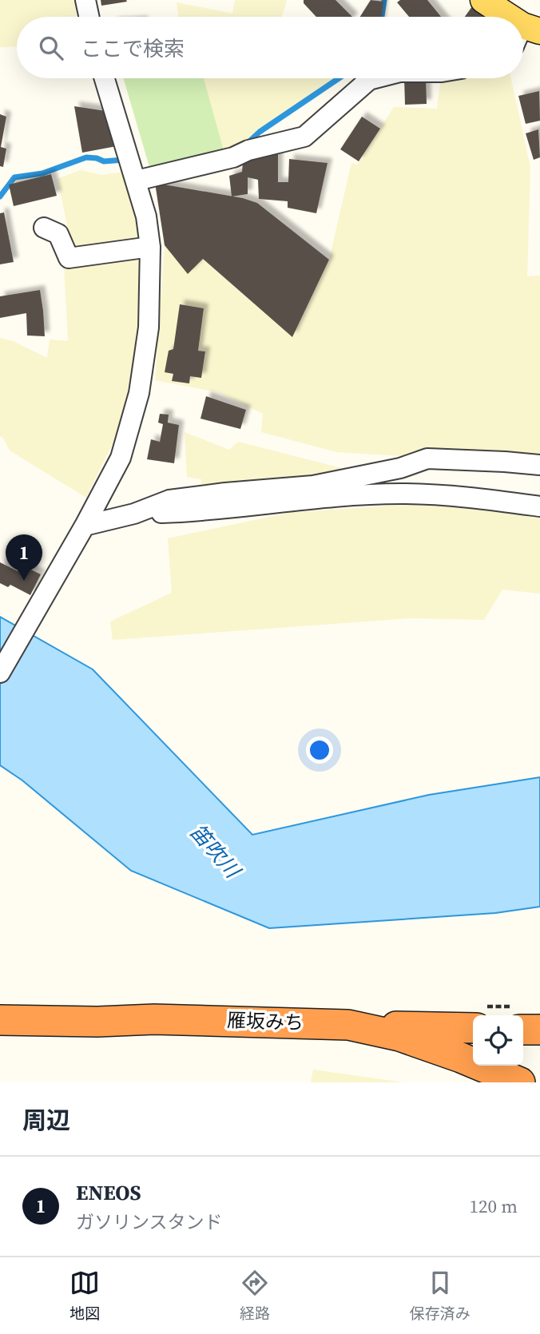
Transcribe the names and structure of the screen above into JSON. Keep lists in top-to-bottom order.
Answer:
{
  "streets": {
    "highway": ["雁坂みち"]
  },
  "water": ["笛吹川"],
  "page": {
    "search": "ここで検索",
    "pins": "1",
    "heading": "周辺",
    "list": [
      {
        "mark": "1",
        "name": "ENEOS",
        "note": "ガソリンスタンド",
        "value": "120 m"
      }
    ],
    "nav": ["地図", "経路", "保存済み"]
  }
}
